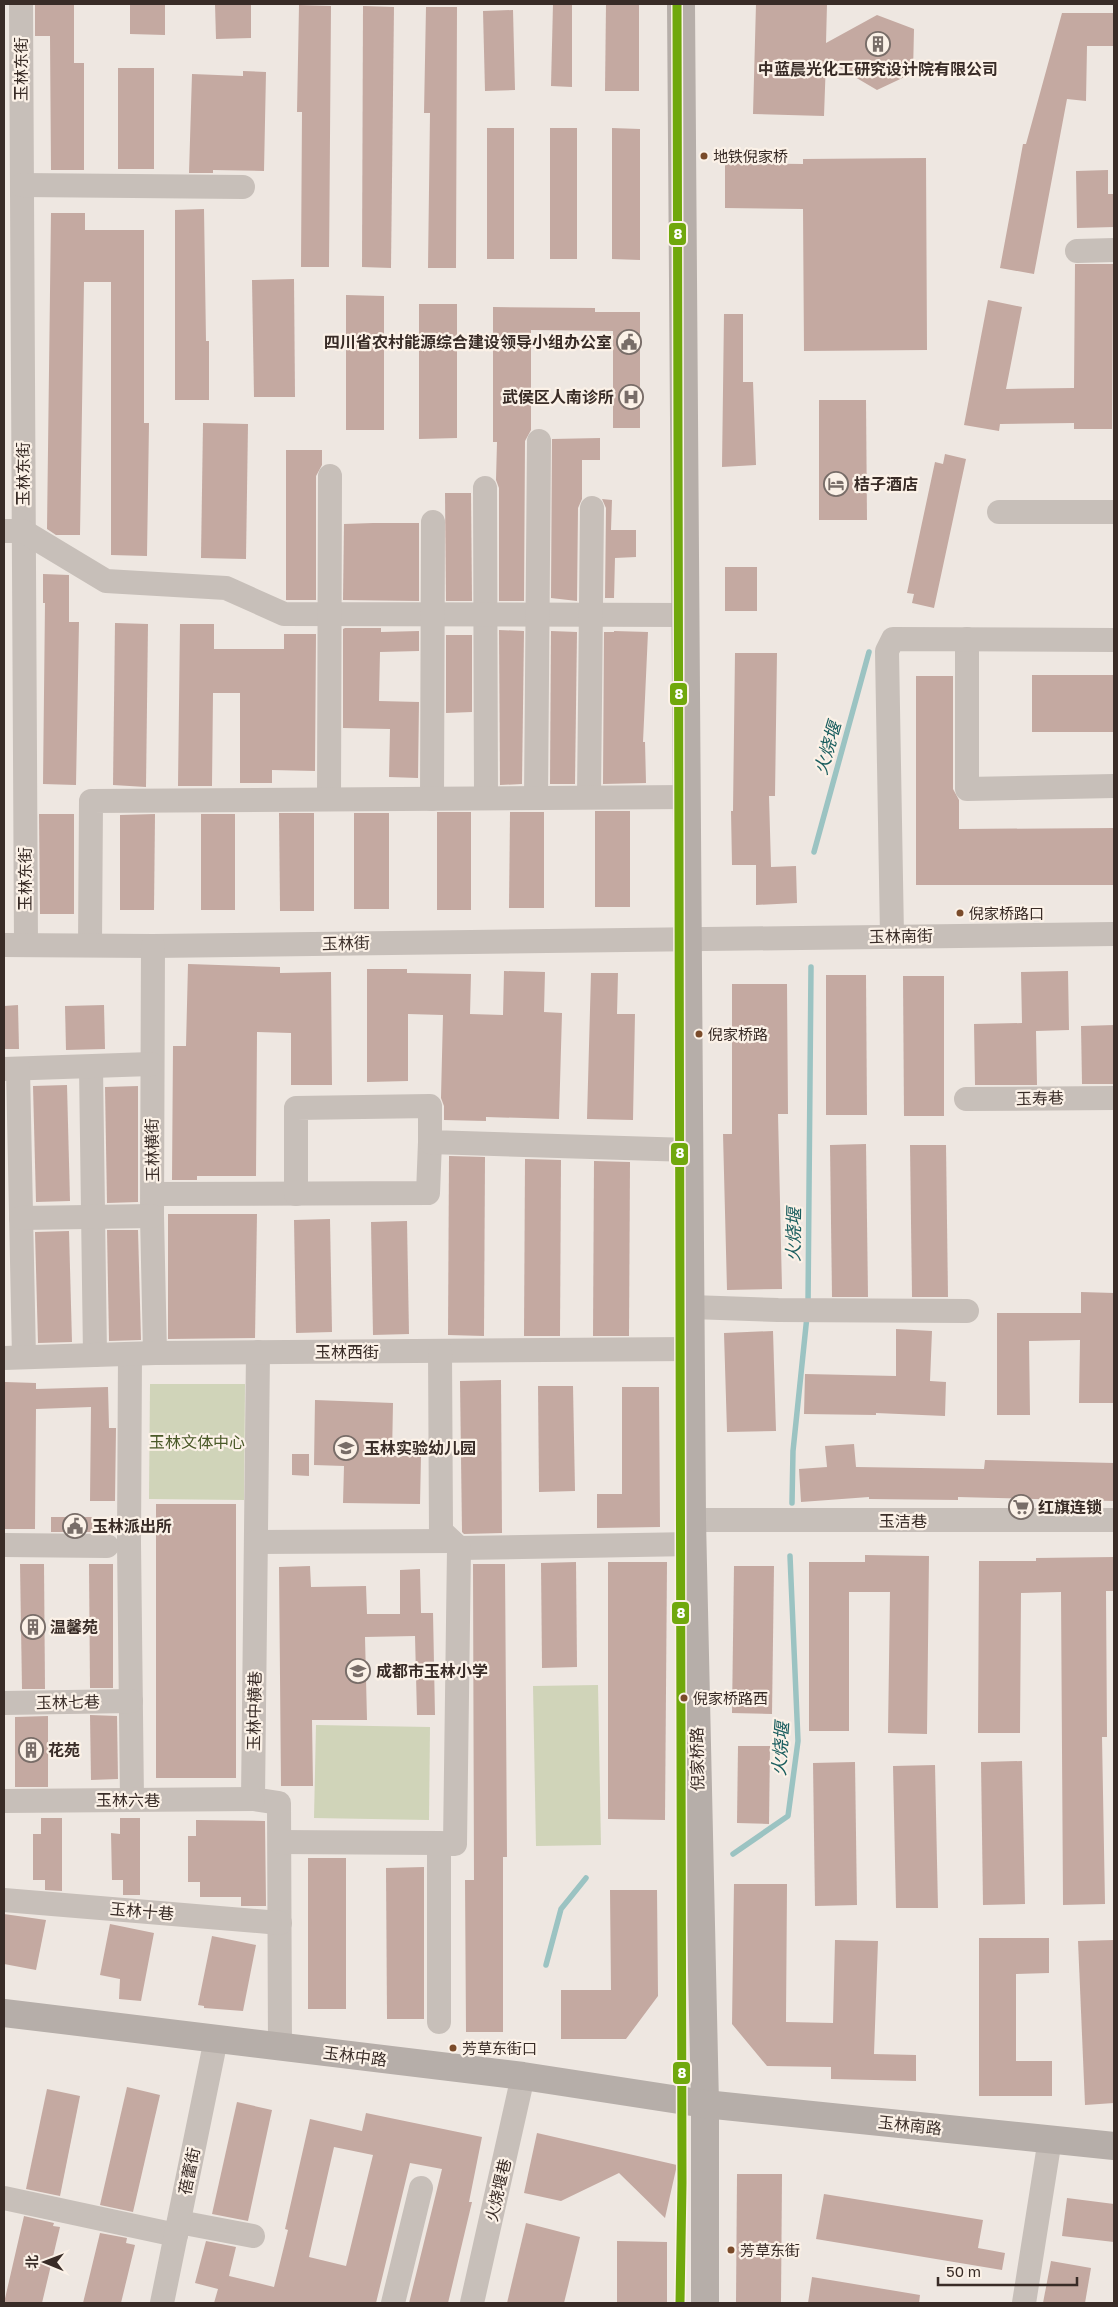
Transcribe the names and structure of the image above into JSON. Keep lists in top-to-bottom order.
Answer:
{
  "streets": {
    "main road": ["倪家桥路", "玉林中路", "玉林南路"],
    "street": [
      "玉林东街",
      "玉林南街",
      "玉林街",
      "玉寿巷",
      "玉林横街",
      "玉林西街",
      "玉洁巷",
      "玉林七巷",
      "玉林中横巷",
      "玉林六巷",
      "玉林十巷",
      "蓓蕾街",
      "火烧堰巷"
    ]
  },
  "crossings": [
    ["玉林东街", "玉林街"],
    ["玉林南街", "玉林街"],
    ["玉林南街", "倪家桥路"],
    ["玉林街", "玉林横街"],
    ["玉林街", "倪家桥路"],
    ["玉林横街", "玉林西街"],
    ["玉林西街", "玉林中横巷"],
    ["玉林西街", "倪家桥路"],
    ["玉洁巷", "玉林中横巷"],
    ["玉洁巷", "倪家桥路"],
    ["玉林中横巷", "玉林六巷"],
    ["倪家桥路", "玉林中路"],
    ["倪家桥路", "玉林南路"],
    ["玉林中路", "玉林南路"],
    ["玉林中路", "蓓蕾街"],
    ["玉林中路", "火烧堰巷"]
  ],
  "water": ["火烧堰"],
  "parks": ["玉林文体中心"],
  "places": {
    "building": ["中蓝晨光化工研究设计院有限公司", "温馨苑", "花苑"],
    "other": [
      "地铁倪家桥",
      "倪家桥路口",
      "倪家桥路",
      "倪家桥路西",
      "芳草东街口",
      "芳草东街"
    ],
    "public building": ["四川省农村能源综合建设领导小组办公室", "玉林派出所"],
    "hospital": ["武侯区人南诊所"],
    "hotel": ["桔子酒店"],
    "school or university": ["玉林实验幼儿园", "成都市玉林小学"],
    "supermarket": ["红旗连锁"]
  },
  "lines": ["transit line 8"],
  "scale_bar": "50 m",
  "north": "left"
}
